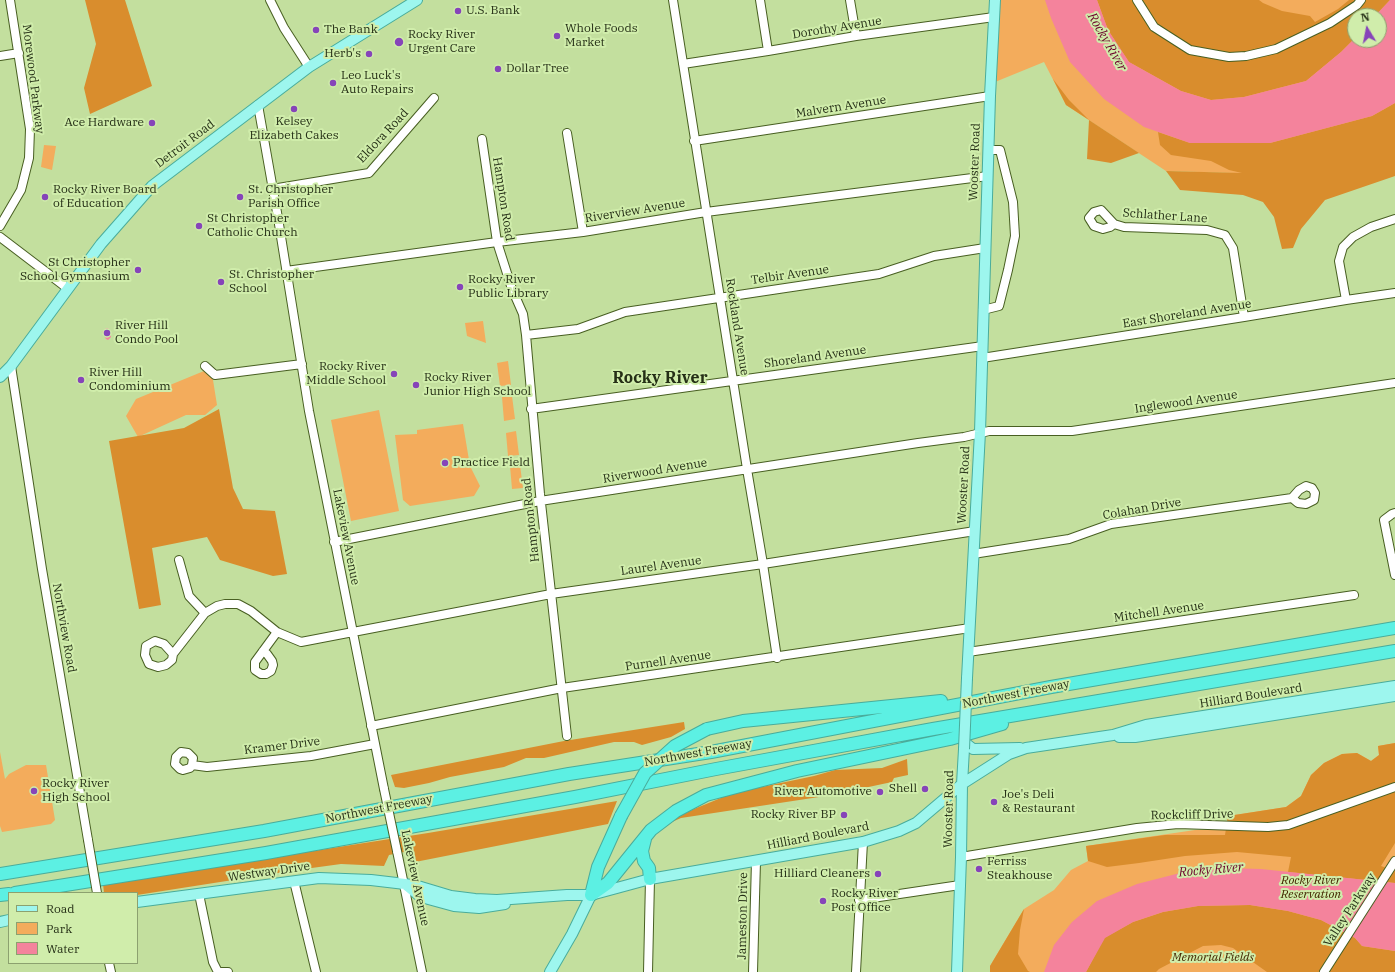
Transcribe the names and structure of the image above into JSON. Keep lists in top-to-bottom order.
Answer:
{
  "streets": {
    "highway": ["Northwest Freeway"],
    "main road": [
      "Detroit Road",
      "Wooster Road",
      "Hilliard Boulevard",
      "Westway Drive"
    ],
    "street": [
      "Dorothy Avenue",
      "Morewood Parkway",
      "Malvern Avenue",
      "Eldora Road",
      "Hampton Road",
      "Riverview Avenue",
      "Schlather Lane",
      "Telbir Avenue",
      "East Shoreland Avenue",
      "Rockland Avenue",
      "Shoreland Avenue",
      "Inglewood Avenue",
      "Riverwood Avenue",
      "Colahan Drive",
      "Lakeview Avenue",
      "Laurel Avenue",
      "Mitchell Avenue",
      "Northview Road",
      "Purnell Avenue",
      "Kramer Drive",
      "Rockcliff Drive",
      "Valley Parkway",
      "Jameston Drive"
    ]
  },
  "crossings": [
    ["Dorothy Avenue", "Wooster Road"],
    ["Dorothy Avenue", "Rockland Avenue"],
    ["Malvern Avenue", "Wooster Road"],
    ["Malvern Avenue", "Rockland Avenue"],
    ["Eldora Road", "Lakeview Avenue"],
    ["Detroit Road", "Lakeview Avenue"],
    ["Detroit Road", "Northview Road"],
    ["Wooster Road", "Riverview Avenue"],
    ["Wooster Road", "Telbir Avenue"],
    ["Wooster Road", "East Shoreland Avenue"],
    ["Wooster Road", "Shoreland Avenue"],
    ["Wooster Road", "Inglewood Avenue"],
    ["Wooster Road", "Riverwood Avenue"],
    ["Wooster Road", "Colahan Drive"],
    ["Wooster Road", "Laurel Avenue"],
    ["Wooster Road", "Mitchell Avenue"],
    ["Wooster Road", "Purnell Avenue"],
    ["Wooster Road", "Hilliard Boulevard"],
    ["Wooster Road", "Rockcliff Drive"],
    ["Hampton Road", "Riverview Avenue"],
    ["Hampton Road", "Telbir Avenue"],
    ["Hampton Road", "Shoreland Avenue"],
    ["Hampton Road", "Riverwood Avenue"],
    ["Hampton Road", "Laurel Avenue"],
    ["Hampton Road", "Purnell Avenue"],
    ["Riverview Avenue", "Rockland Avenue"],
    ["Riverview Avenue", "Lakeview Avenue"],
    ["Schlather Lane", "East Shoreland Avenue"],
    ["Telbir Avenue", "Rockland Avenue"],
    ["Rockland Avenue", "Shoreland Avenue"],
    ["Rockland Avenue", "Riverwood Avenue"],
    ["Rockland Avenue", "Laurel Avenue"],
    ["Rockland Avenue", "Purnell Avenue"],
    ["Inglewood Avenue", "Riverwood Avenue"],
    ["Riverwood Avenue", "Lakeview Avenue"],
    ["Lakeview Avenue", "Laurel Avenue"],
    ["Lakeview Avenue", "Purnell Avenue"],
    ["Lakeview Avenue", "Kramer Drive"],
    ["Lakeview Avenue", "Westway Drive"],
    ["Hilliard Boulevard", "Westway Drive"],
    ["Hilliard Boulevard", "Jameston Drive"]
  ],
  "districts": ["Rocky River"],
  "water": ["Rocky River"],
  "parks": ["Rocky River Reservation", "Memorial Fields"],
  "places": [
    "U.S. Bank",
    "The Bank",
    "Whole Foods Market",
    "Rocky River Urgent Care",
    "Herb's",
    "Dollar Tree",
    "Leo Luck's Auto Repairs",
    "Kelsey Elizabeth Cakes",
    "Ace Hardware",
    "Rocky River Board of Education",
    "St. Christopher Parish Office",
    "St Christopher Catholic Church",
    "St Christopher School Gymnasium",
    "St. Christopher School",
    "Rocky River Public Library",
    "River Hill Condo Pool",
    "Rocky River Middle School",
    "River Hill Condominium",
    "Rocky River Junior High School",
    "Practice Field",
    "Shell",
    "Rocky River High School",
    "River Automotive",
    "Joe's Deli & Restaurant",
    "Rocky River BP",
    "Ferriss Steakhouse",
    "Hilliard Cleaners",
    "Rocky River Post Office"
  ],
  "legend": ["Road", "Park", "Water"],
  "north": "top"
}
